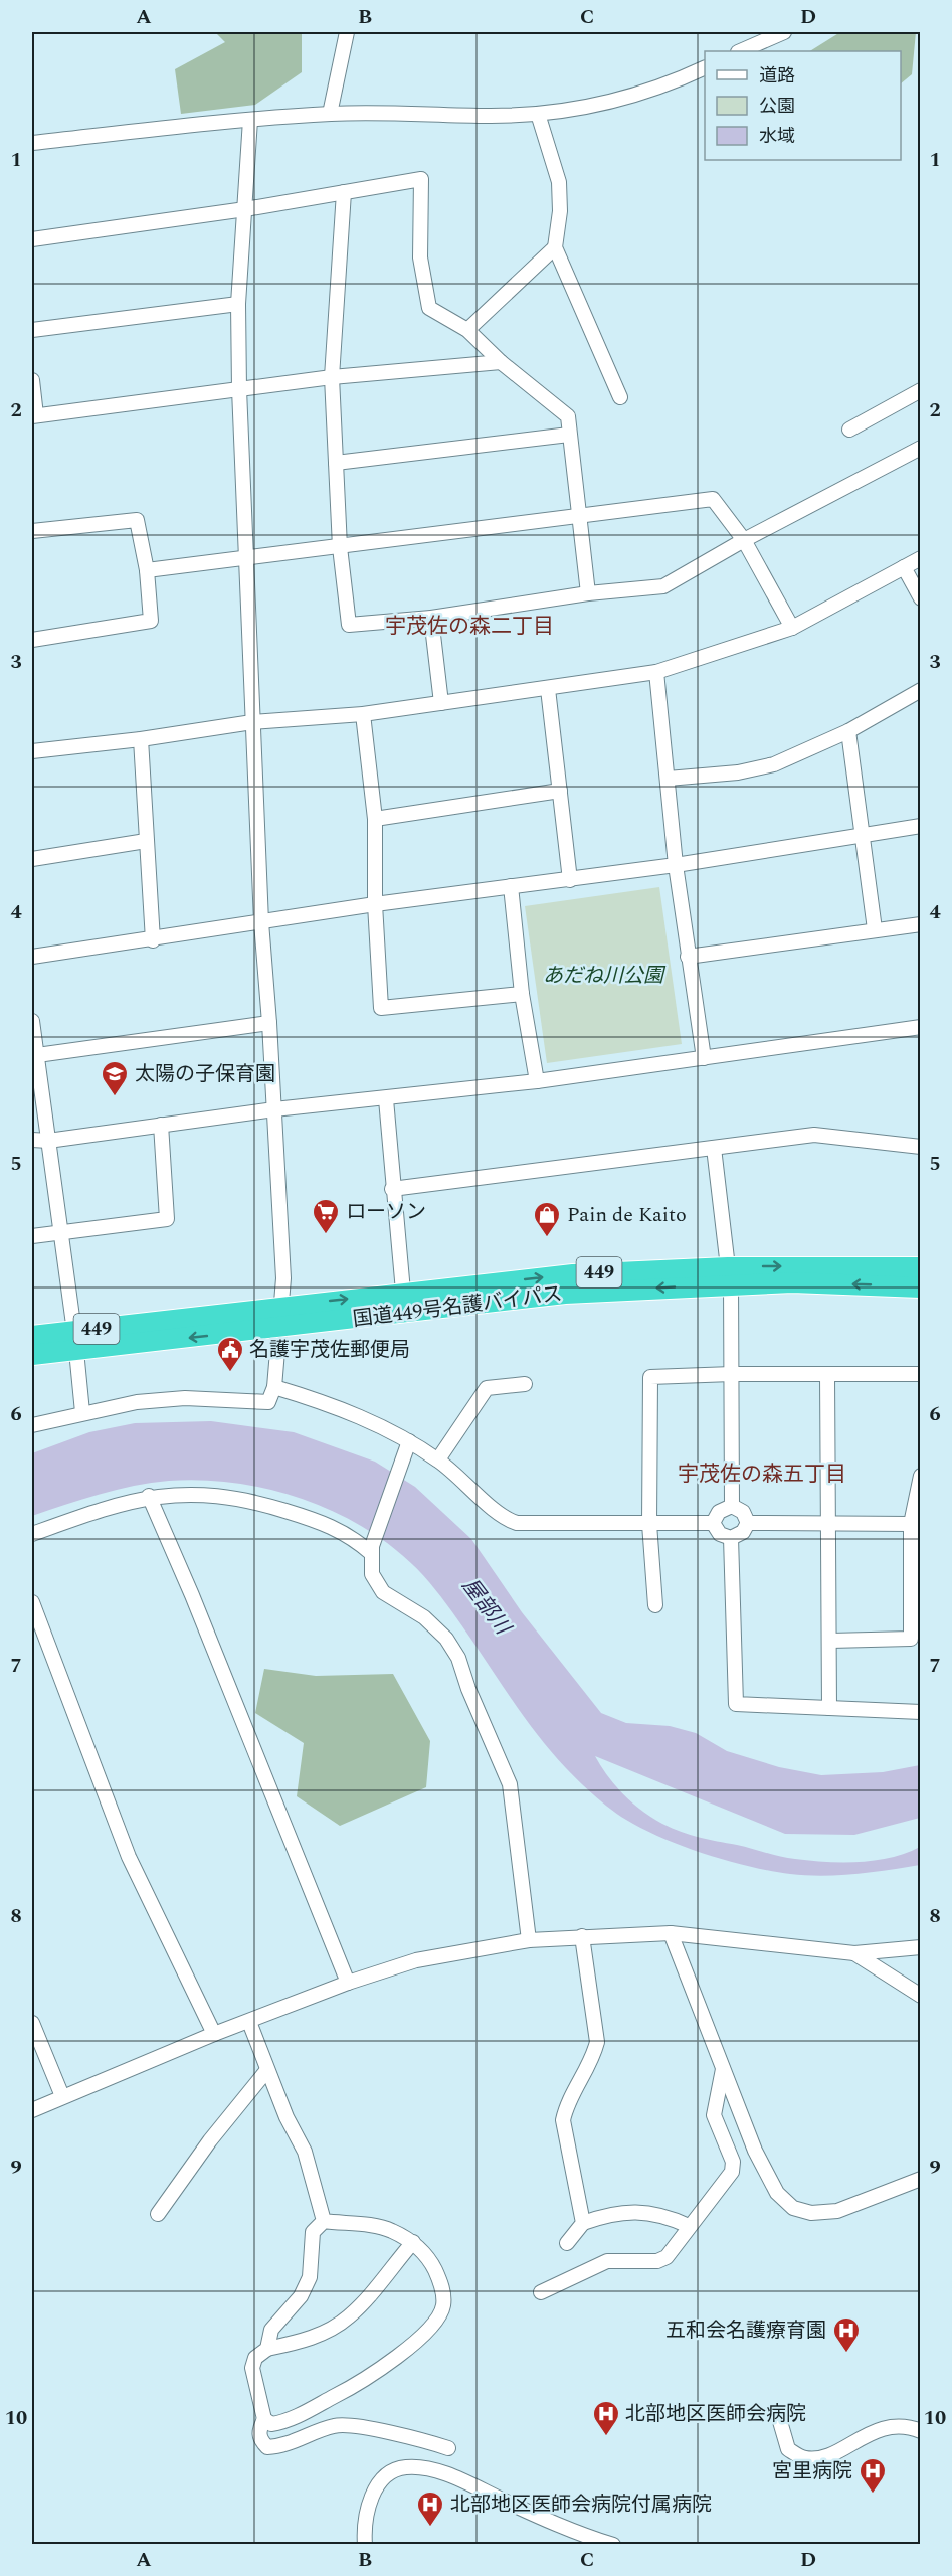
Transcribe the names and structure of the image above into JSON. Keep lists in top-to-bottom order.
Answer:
{
  "streets": {
    "highway": ["449", "国道449号名護バイパス"]
  },
  "districts": ["宇茂佐の森二丁目", "宇茂佐の森五丁目"],
  "water": ["屋部川"],
  "parks": ["あだね川公園"],
  "places": {
    "school or university": ["太陽の子保育園"],
    "supermarket": ["ローソン"],
    "shop": ["Pain de Kaito"],
    "public building": ["名護宇茂佐郵便局"],
    "hospital": [
      "五和会名護療育園",
      "北部地区医師会病院",
      "宮里病院",
      "北部地区医師会病院付属病院"
    ]
  },
  "legend": ["道路", "公園", "水域"],
  "grid": {
    "columns": [
      "A",
      "B",
      "C",
      "D"
    ],
    "rows": [
      "1",
      "2",
      "3",
      "4",
      "5",
      "6",
      "7",
      "8",
      "9",
      "10"
    ]
  }
}
